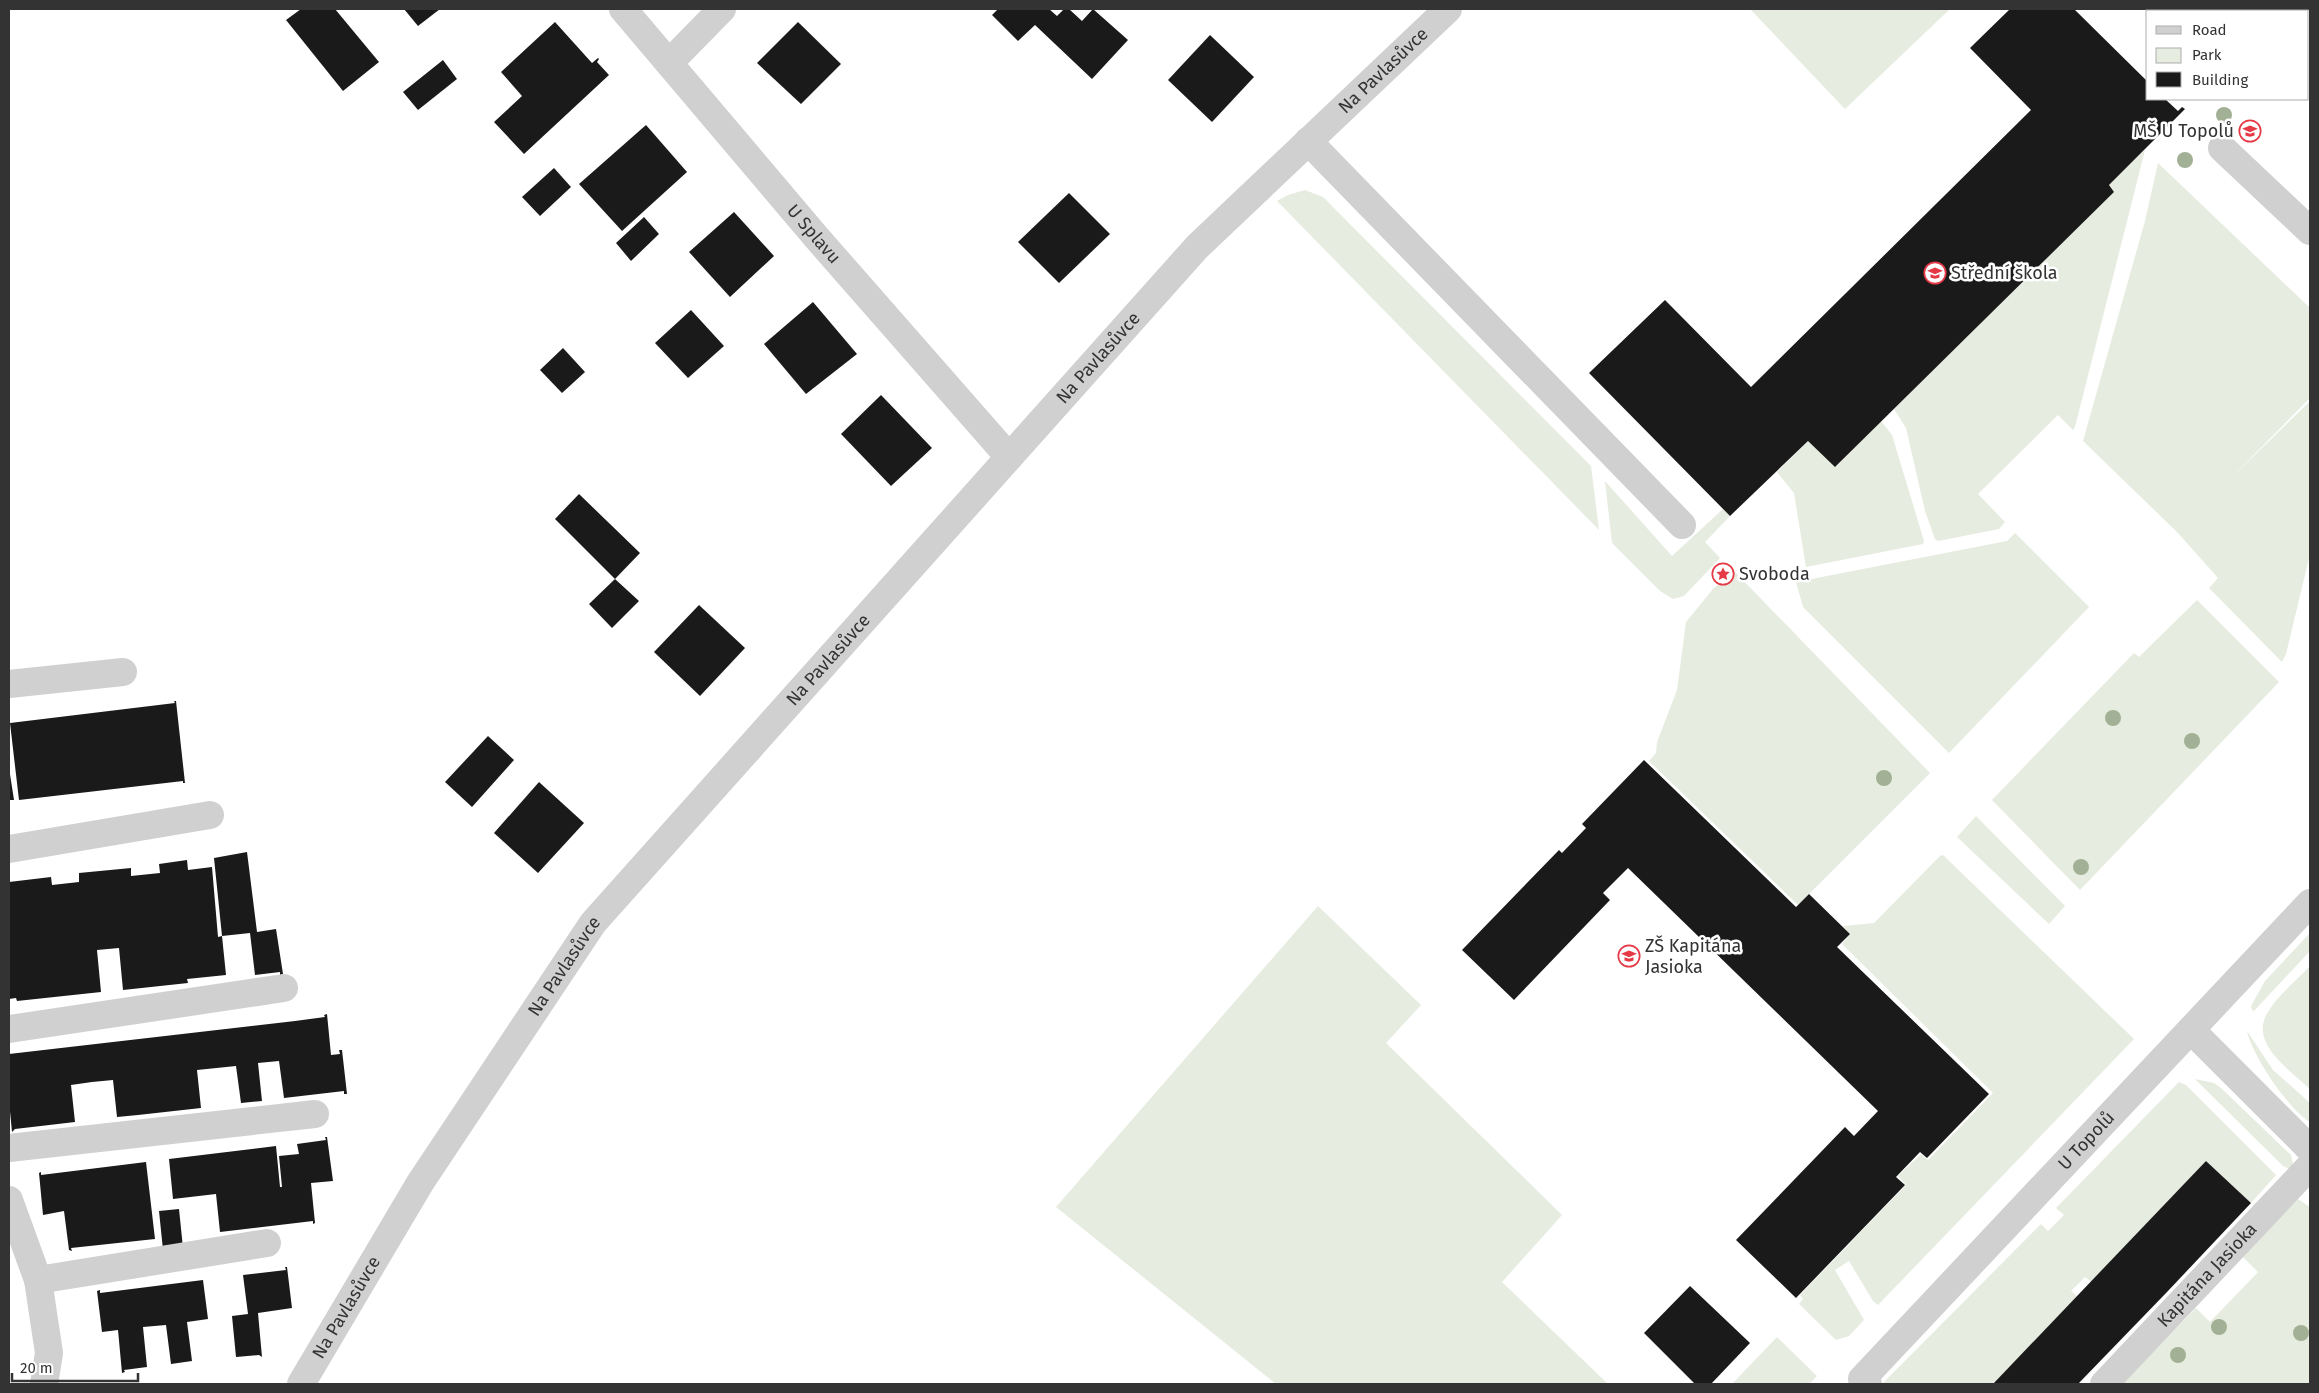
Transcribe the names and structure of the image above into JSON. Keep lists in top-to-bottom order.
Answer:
{
  "streets": {
    "street": [
      "Na Pavlasůvce",
      "U Splavu",
      "U Topolů",
      "Kapitána Jasioka"
    ]
  },
  "crossings": [
    ["Na Pavlasůvce", "U Splavu"]
  ],
  "places": {
    "school or university": ["MŠ U Topolů", "Střední škola", "ZŠ Kapitána Jasioka"],
    "place": ["Svoboda"]
  },
  "legend": ["Road", "Park", "Building"],
  "scale_bar": "20 m"
}
